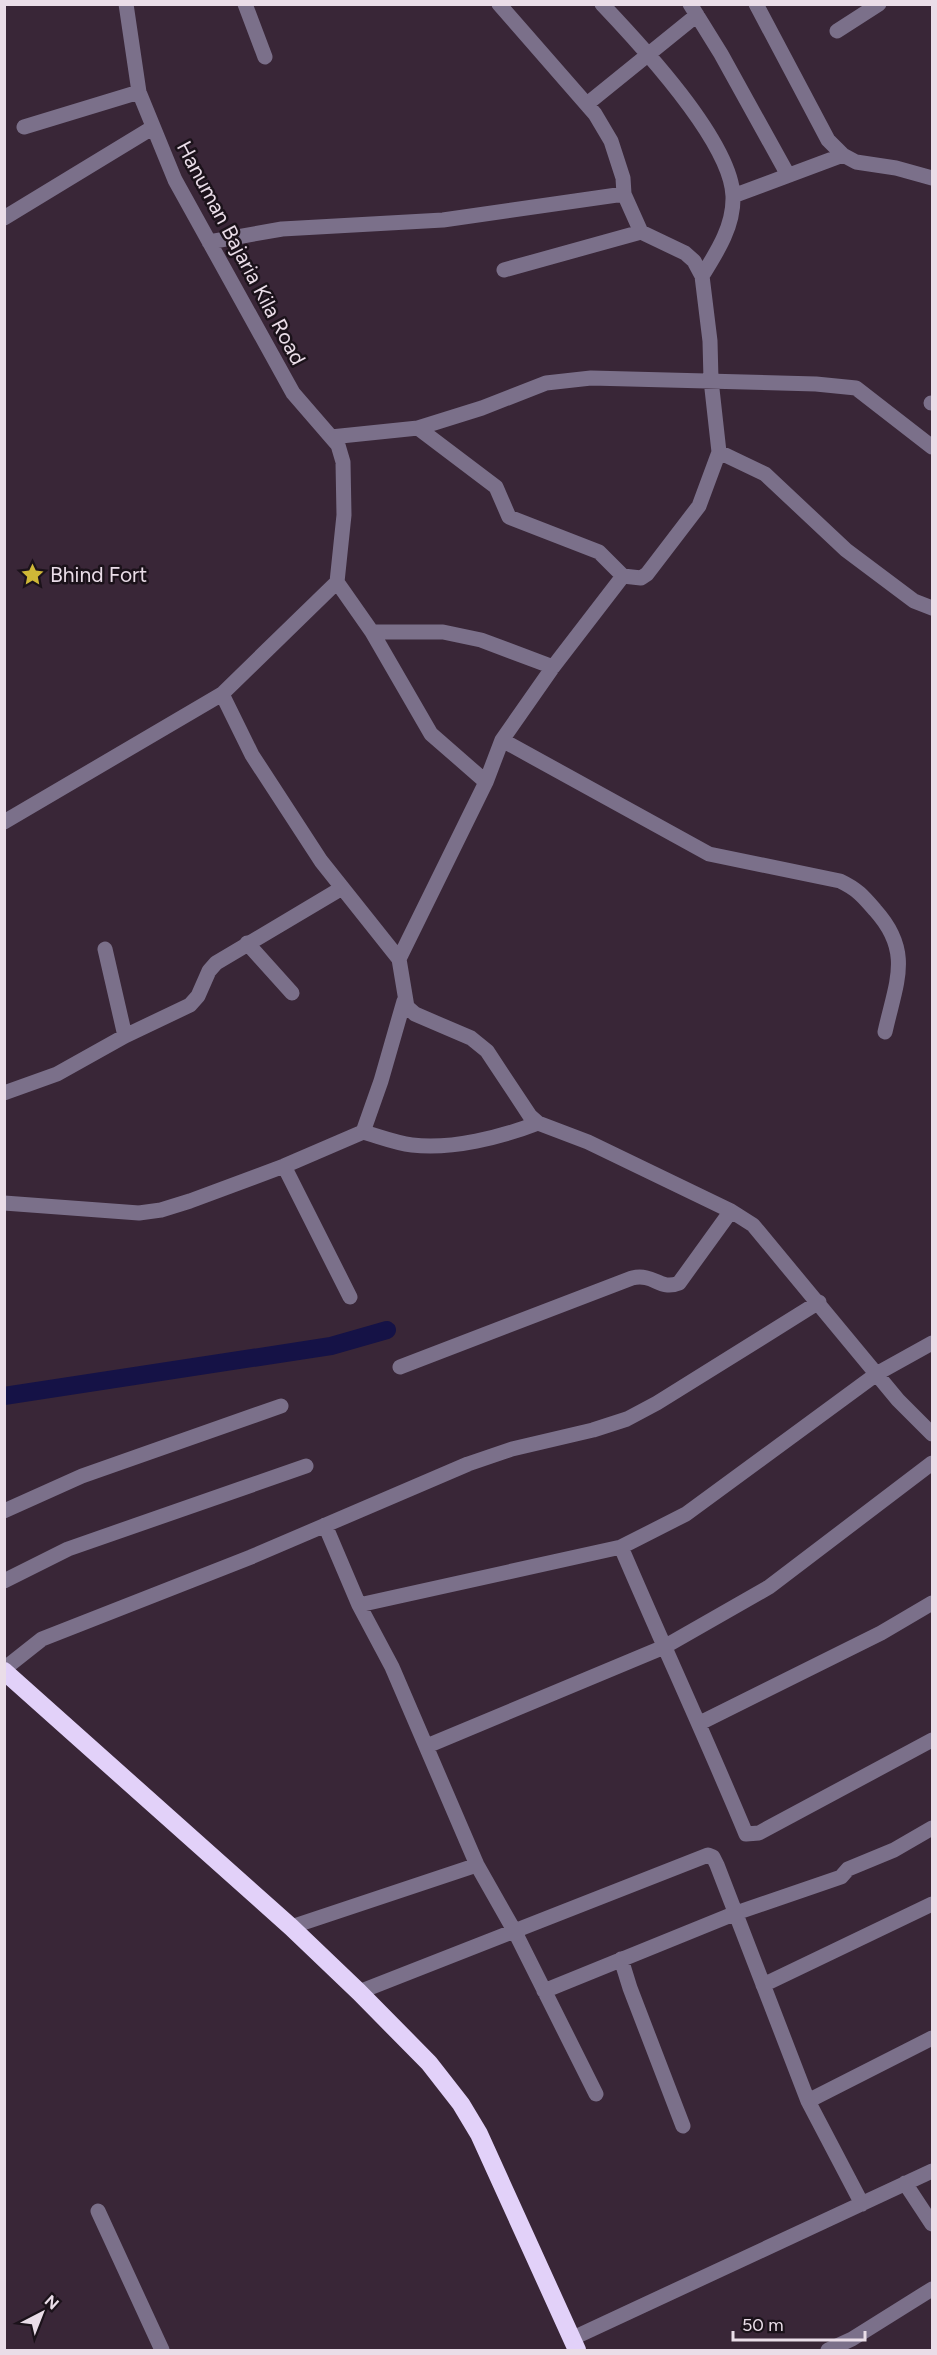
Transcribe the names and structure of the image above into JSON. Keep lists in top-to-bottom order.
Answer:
{
  "streets": {
    "street": ["Hanuman Bajaria Kila Road"]
  },
  "places": {
    "place": ["Bhind Fort"]
  },
  "scale_bar": "50 m",
  "north": "top right"
}
